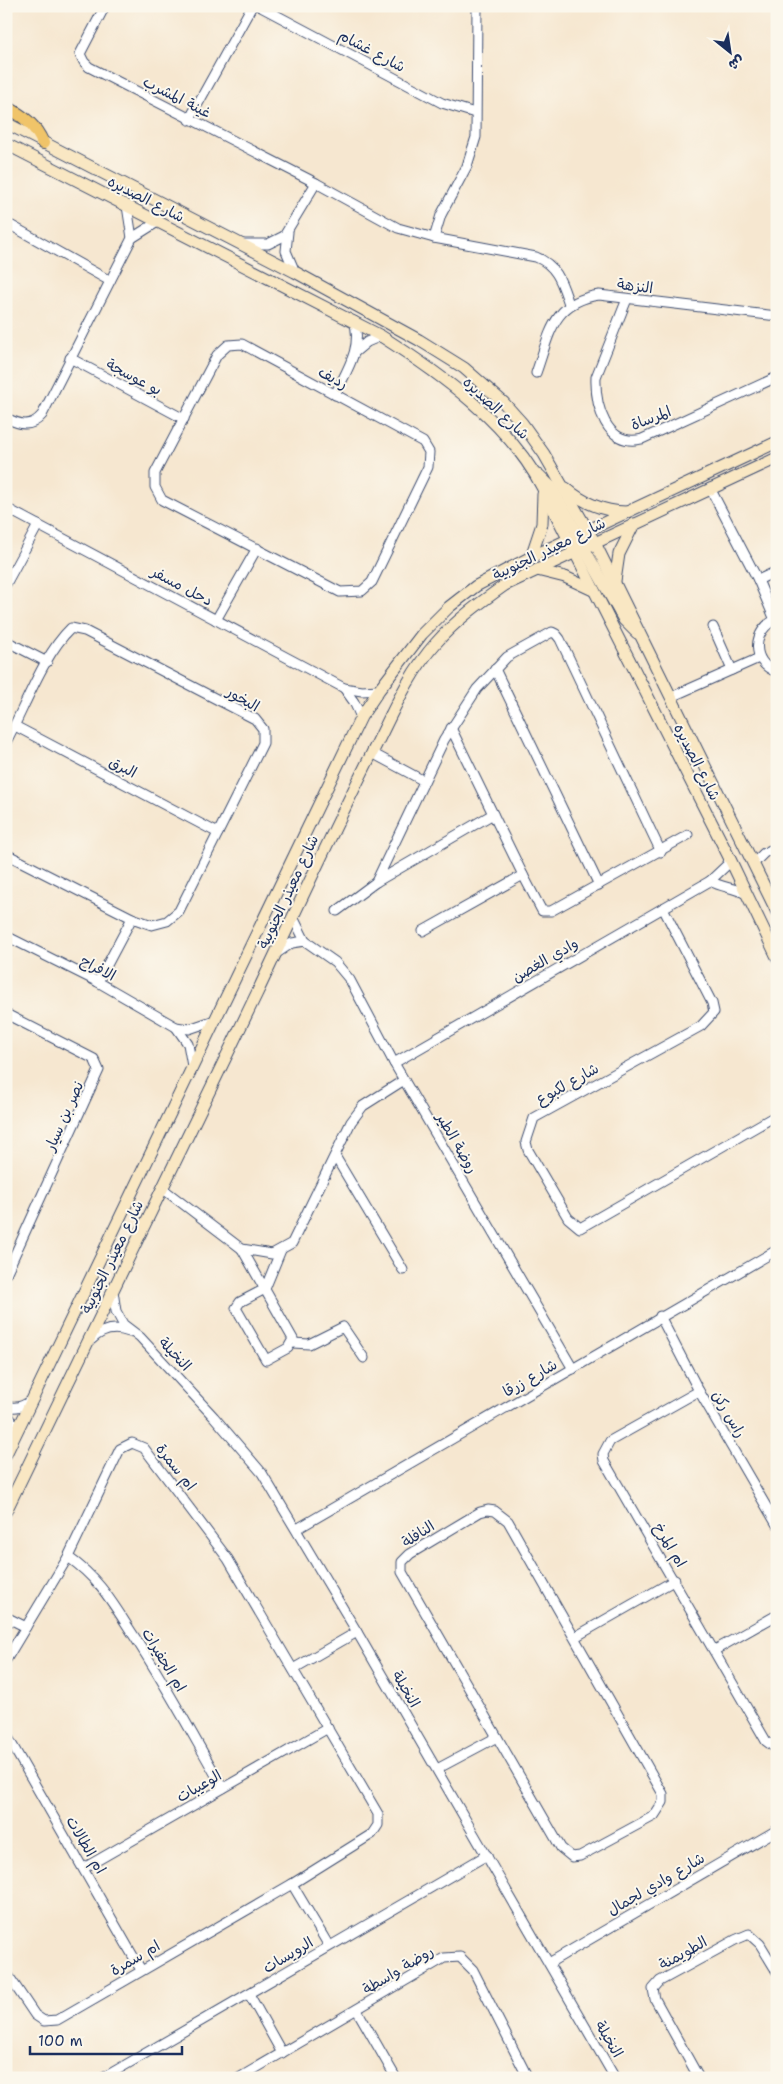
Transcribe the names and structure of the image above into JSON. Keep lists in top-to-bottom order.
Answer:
{
  "streets": {
    "main road": ["شارع الصديره", "شارع معيذر الجنوبية"],
    "street": [
      "شارع غشام",
      "غينة المشرب",
      "النزهة",
      "بو عوسجة",
      "رديف",
      "المرساة",
      "دحل مسفر",
      "البخور",
      "البرق",
      "وادي الغصن",
      "الافراح",
      "شارع لكبوع",
      "نصر بن سيار",
      "روضة الطير",
      "النخيلة",
      "شارع زرقا",
      "راس ركن",
      "ام سمرة",
      "النافلة",
      "ام المرخ",
      "ام الجفيرات",
      "الوعيبات",
      "ام الطالات",
      "شارع وادي لجمال",
      "الطويمنة",
      "الرويسات",
      "روضة واسطة"
    ]
  },
  "crossings": [
    ["غينة المشرب", "النزهة"],
    ["شارع الصديره", "شارع معيذر الجنوبية"],
    ["شارع الصديره", "وادي الغصن"],
    ["النزهة", "المرساة"],
    ["بو عوسجة", "رديف"],
    ["شارع معيذر الجنوبية", "دحل مسفر"],
    ["شارع معيذر الجنوبية", "الافراح"],
    ["شارع معيذر الجنوبية", "روضة الطير"],
    ["شارع معيذر الجنوبية", "النخيلة"],
    ["البخور", "البرق"],
    ["وادي الغصن", "شارع لكبوع"],
    ["وادي الغصن", "روضة الطير"],
    ["روضة الطير", "شارع زرقا"],
    ["النخيلة", "شارع زرقا"],
    ["النخيلة", "شارع وادي لجمال"],
    ["النخيلة", "الرويسات"],
    ["شارع زرقا", "راس ركن"],
    ["راس ركن", "ام المرخ"],
    ["ام سمرة", "ام الجفيرات"],
    ["ام سمرة", "الوعيبات"],
    ["ام سمرة", "ام الطالات"],
    ["ام الجفيرات", "الوعيبات"],
    ["الوعيبات", "ام الطالات"]
  ],
  "scale_bar": "100 m",
  "north": "bottom right"
}
